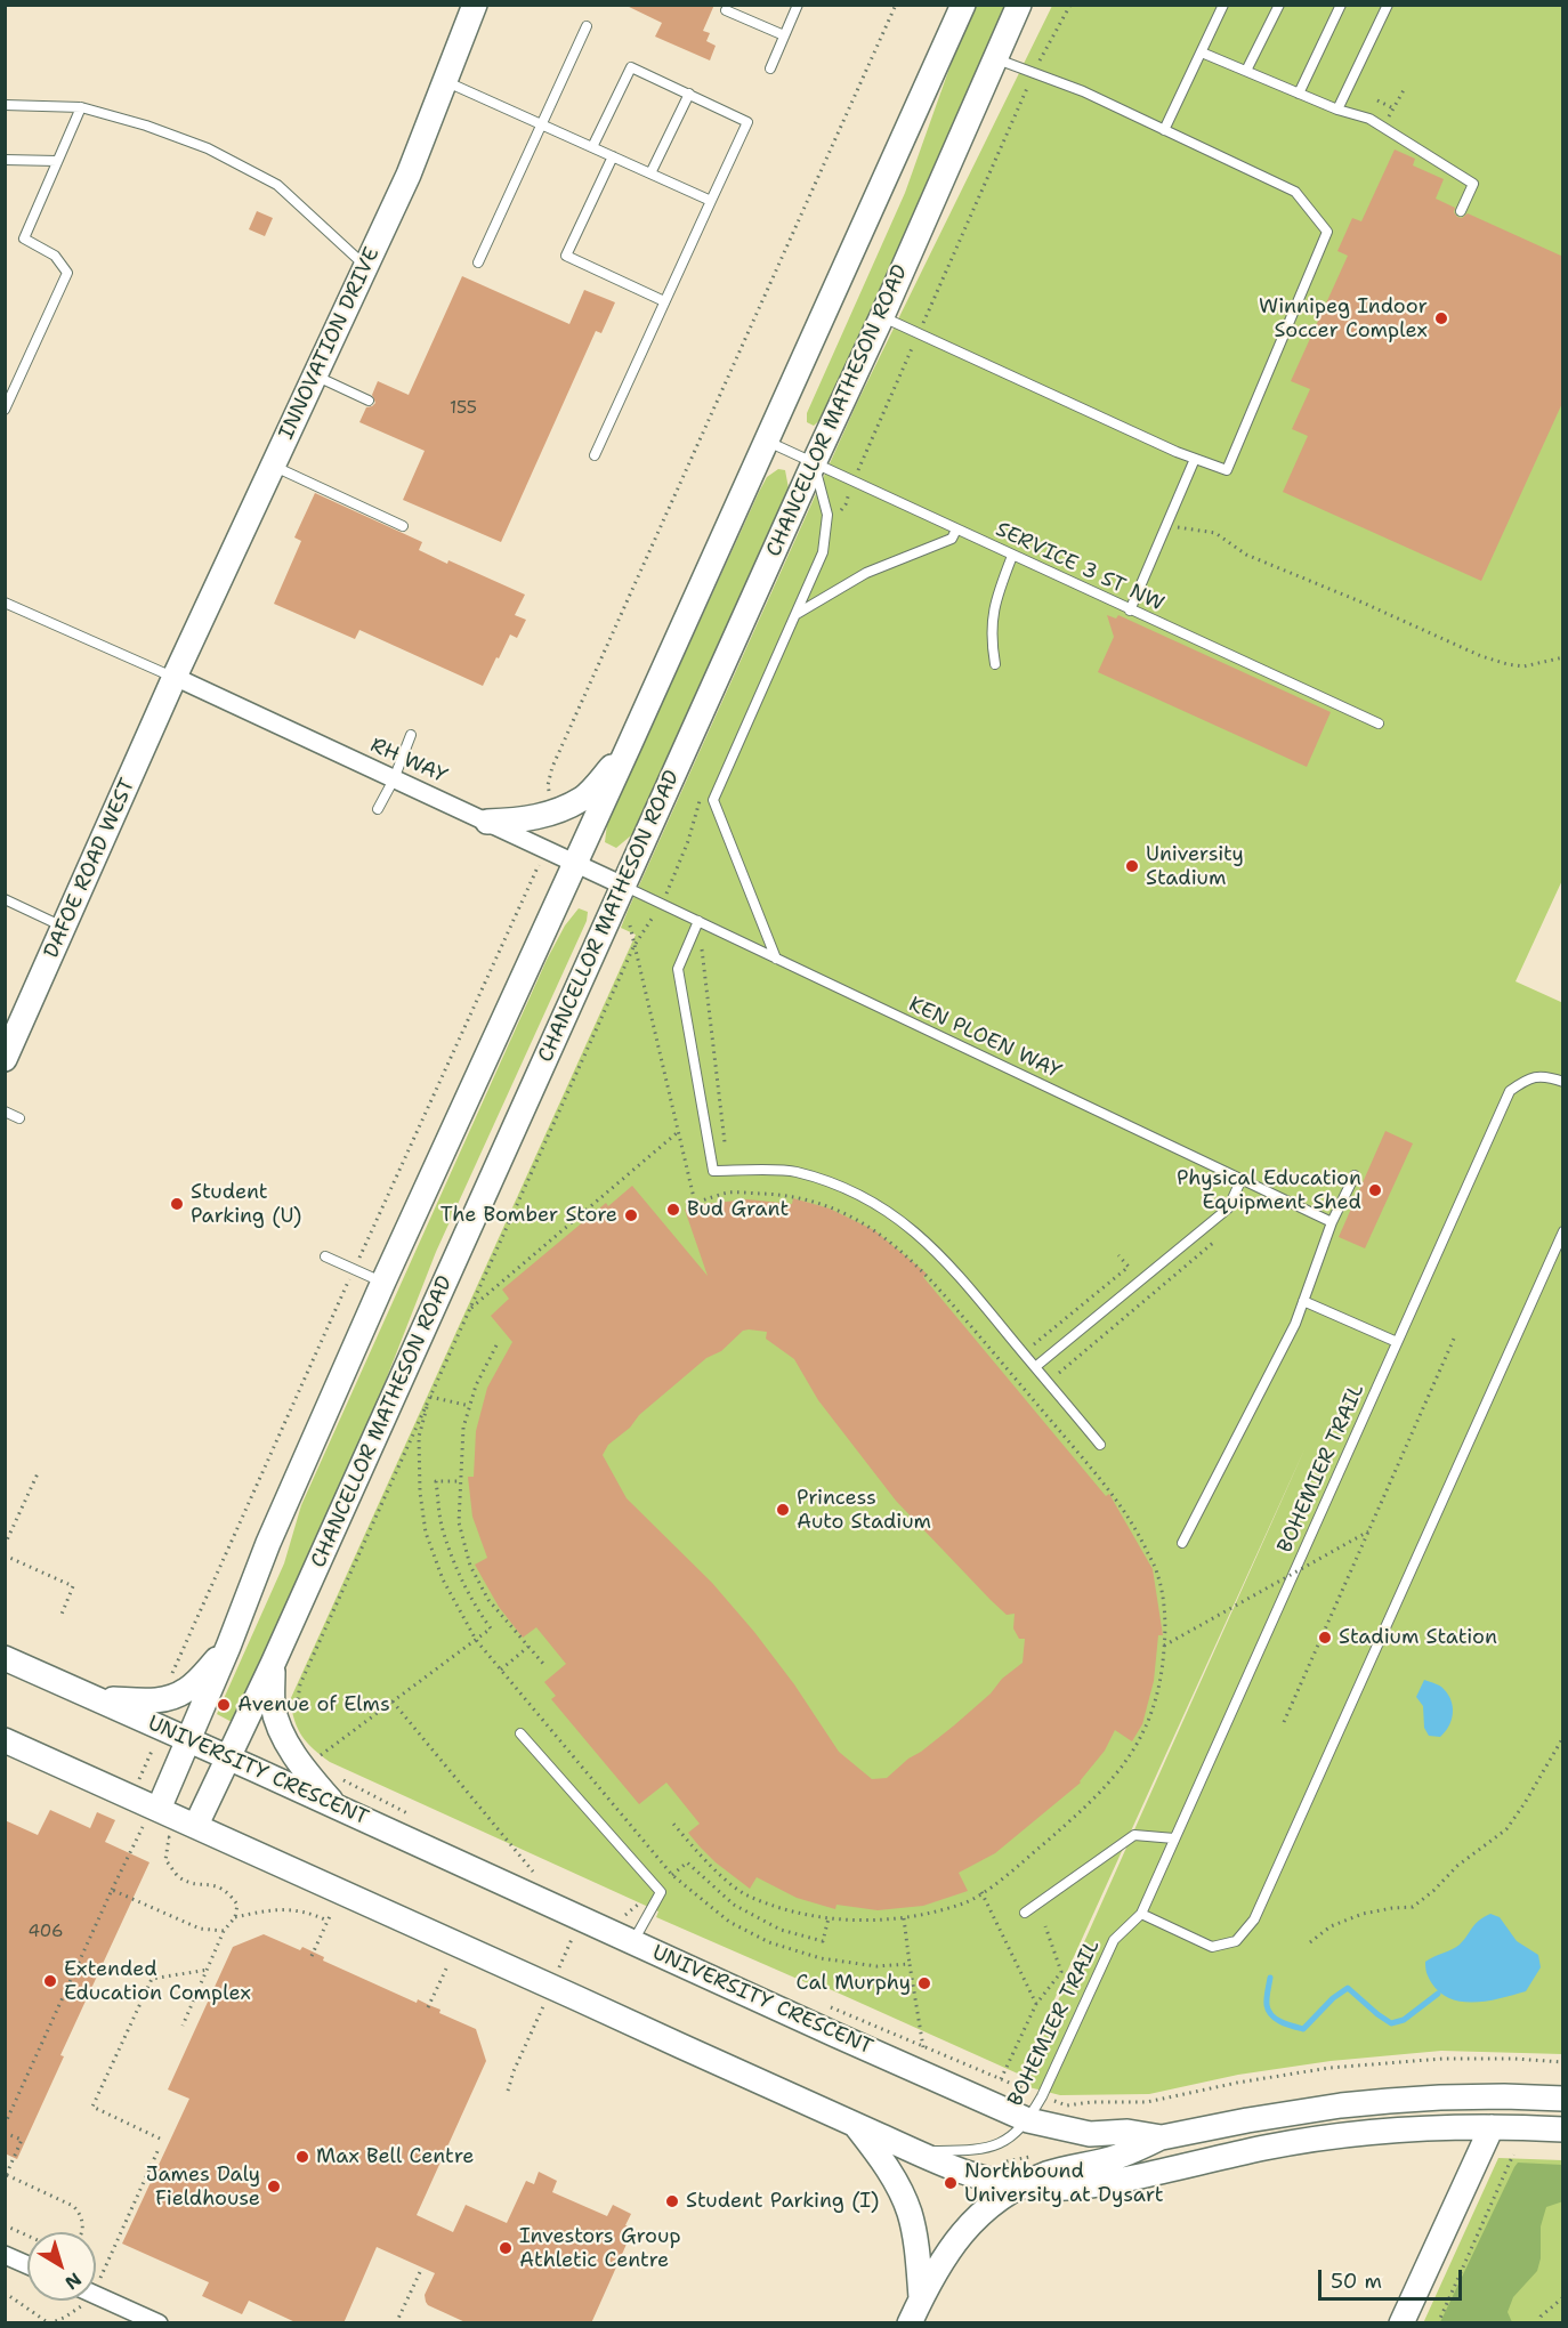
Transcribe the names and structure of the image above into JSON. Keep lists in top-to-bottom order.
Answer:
{
  "streets": {
    "main road": [
      "INNOVATION DRIVE",
      "CHANCELLOR MATHESON ROAD",
      "DAFOE ROAD WEST",
      "UNIVERSITY CRESCENT"
    ],
    "street": ["RH WAY"],
    "lane": ["SERVICE 3 ST NW", "KEN PLOEN WAY", "BOHEMIER TRAIL"]
  },
  "crossings": [
    ["INNOVATION DRIVE", "RH WAY"],
    ["INNOVATION DRIVE", "DAFOE ROAD WEST"],
    ["CHANCELLOR MATHESON ROAD", "SERVICE 3 ST NW"],
    ["CHANCELLOR MATHESON ROAD", "RH WAY"],
    ["CHANCELLOR MATHESON ROAD", "KEN PLOEN WAY"],
    ["CHANCELLOR MATHESON ROAD", "UNIVERSITY CRESCENT"],
    ["RH WAY", "DAFOE ROAD WEST"],
    ["RH WAY", "KEN PLOEN WAY"],
    ["BOHEMIER TRAIL", "UNIVERSITY CRESCENT"]
  ],
  "places": [
    "Winnipeg Indoor Soccer Complex",
    "University Stadium",
    "Physical Education Equipment Shed",
    "Student Parking (U)",
    "Bud Grant",
    "The Bomber Store",
    "Princess Auto Stadium",
    "Stadium Station",
    "Avenue of Elms",
    "Extended Education Complex",
    "Cal Murphy",
    "Max Bell Centre",
    "Northbound University at Dysart",
    "James Daly Fieldhouse",
    "Student Parking (I)",
    "Investors Group Athletic Centre"
  ],
  "house_numbers": ["155", "406"],
  "scale_bar": "50 m",
  "north": "bottom right"
}
